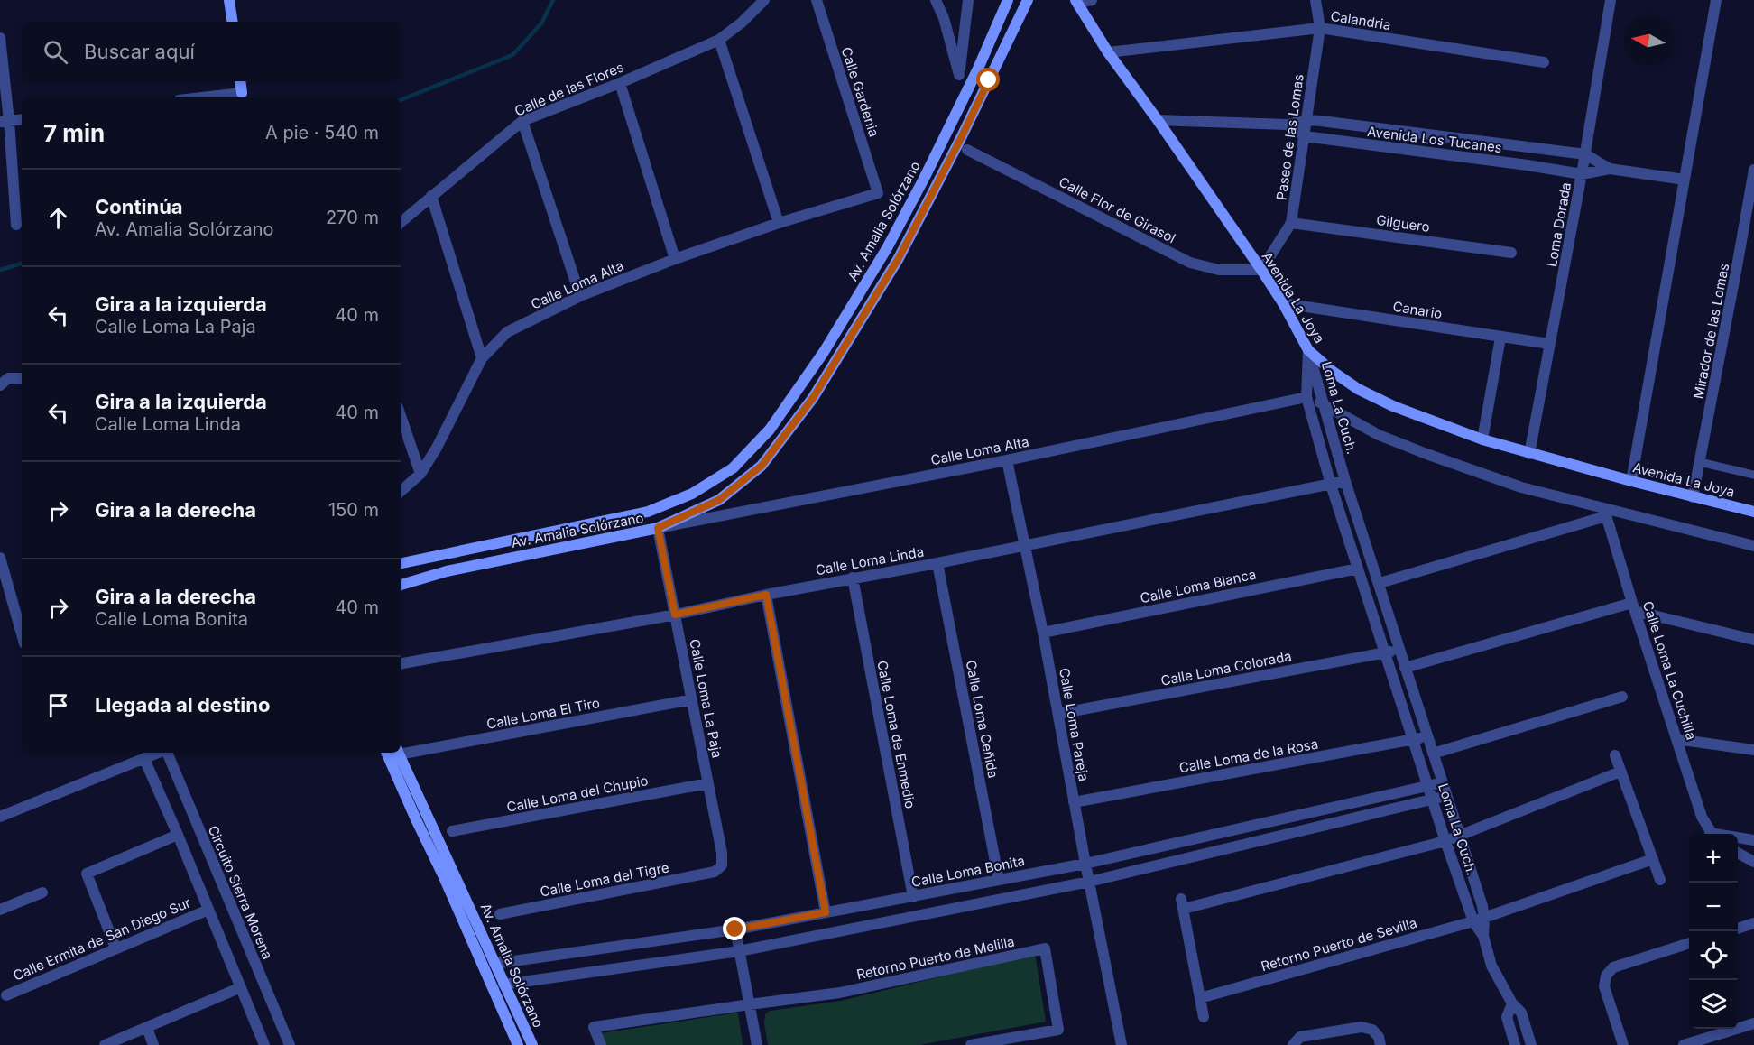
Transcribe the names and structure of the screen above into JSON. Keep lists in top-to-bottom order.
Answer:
{
  "streets": {
    "main road": ["Av. Amalia Solórzano", "Avenida La Joya"],
    "street": [
      "Calandria",
      "Calle de las Flores",
      "Calle Gardenia",
      "Paseo de las Lomas",
      "Avenida Los Tucanes",
      "Calle Flor de Girasol",
      "Gilguero",
      "Loma Dorada",
      "Calle Loma Alta",
      "Canario",
      "Mirador de las Lomas",
      "Loma La Cuch.",
      "Calle Loma Linda",
      "Calle Loma Blanca",
      "Calle Loma Colorada",
      "Calle Loma La Cuchilla",
      "Calle Loma La Paja",
      "Calle Loma El Tiro",
      "Calle Loma Ceñida",
      "Calle Loma Pareja",
      "Calle Loma de Enmedio",
      "Calle Loma de la Rosa",
      "Calle Loma del Chupio",
      "Calle Loma Bonita",
      "Calle Loma del Tigre",
      "Circuito Sierra Morena",
      "Calle Ermita de San Diego Sur",
      "Retorno Puerto de Sevilla",
      "Retorno Puerto de Melilla"
    ]
  },
  "crossings": [
    ["Calandria", "Paseo de las Lomas"],
    ["Calandria", "Avenida La Joya"],
    ["Calle Gardenia", "Calle Loma Alta"],
    ["Paseo de las Lomas", "Avenida Los Tucanes"],
    ["Paseo de las Lomas", "Calle Flor de Girasol"],
    ["Paseo de las Lomas", "Gilguero"],
    ["Paseo de las Lomas", "Avenida La Joya"],
    ["Avenida Los Tucanes", "Loma Dorada"],
    ["Avenida Los Tucanes", "Avenida La Joya"],
    ["Calle Flor de Girasol", "Avenida La Joya"],
    ["Av. Amalia Solórzano", "Calle Loma Alta"],
    ["Av. Amalia Solórzano", "Calle Loma La Paja"],
    ["Av. Amalia Solórzano", "Calle Loma Bonita"],
    ["Loma Dorada", "Avenida La Joya"],
    ["Loma Dorada", "Canario"],
    ["Calle Loma Alta", "Loma La Cuch."],
    ["Calle Loma Alta", "Calle Loma La Paja"],
    ["Calle Loma Alta", "Calle Loma Pareja"],
    ["Avenida La Joya", "Canario"],
    ["Avenida La Joya", "Mirador de las Lomas"],
    ["Avenida La Joya", "Loma La Cuch."],
    ["Loma La Cuch.", "Calle Loma Linda"],
    ["Loma La Cuch.", "Calle Loma Blanca"],
    ["Loma La Cuch.", "Calle Loma Colorada"],
    ["Loma La Cuch.", "Calle Loma de la Rosa"],
    ["Loma La Cuch.", "Calle Loma Bonita"],
    ["Loma La Cuch.", "Retorno Puerto de Sevilla"],
    ["Calle Loma Linda", "Calle Loma La Paja"],
    ["Calle Loma Linda", "Calle Loma Ceñida"],
    ["Calle Loma Linda", "Calle Loma Pareja"],
    ["Calle Loma Linda", "Calle Loma de Enmedio"],
    ["Calle Loma Blanca", "Calle Loma Pareja"],
    ["Calle Loma Colorada", "Calle Loma Pareja"],
    ["Calle Loma La Paja", "Calle Loma El Tiro"],
    ["Calle Loma La Paja", "Calle Loma del Chupio"],
    ["Calle Loma La Paja", "Calle Loma del Tigre"],
    ["Calle Loma Ceñida", "Calle Loma Bonita"],
    ["Calle Loma Pareja", "Calle Loma de la Rosa"],
    ["Calle Loma Pareja", "Calle Loma Bonita"],
    ["Calle Loma de Enmedio", "Calle Loma Bonita"]
  ],
  "north": "left",
  "page": {
    "search": "Buscar aquí",
    "heading": ["7 min", "A pie · 540 m"],
    "list": [
      ["Continúa", "Av. Amalia Solórzano", "270 m"],
      ["Gira a la izquierda", "Calle Loma La Paja", "40 m"],
      ["Gira a la izquierda", "Calle Loma Linda", "40 m"],
      ["Gira a la derecha", "150 m"],
      ["Gira a la derecha", "Calle Loma Bonita", "40 m"],
      "Llegada al destino"
    ],
    "map_buttons": ["+", "−"]
  }
}
